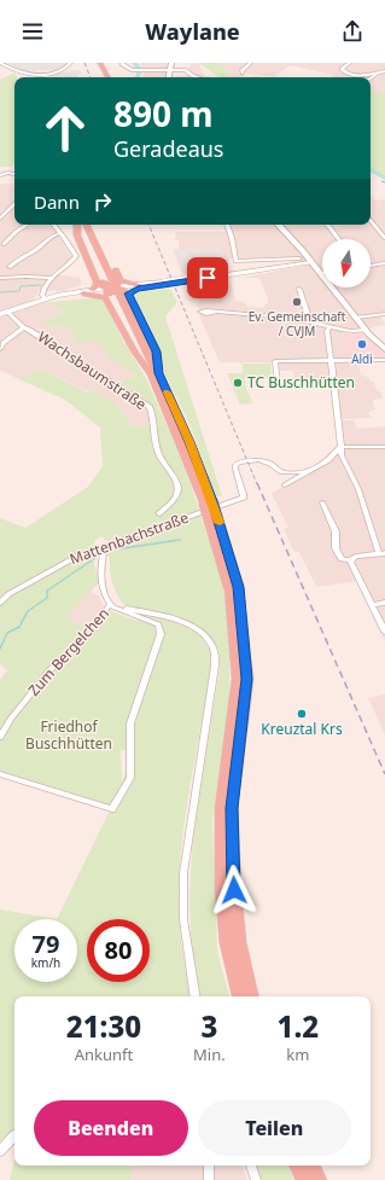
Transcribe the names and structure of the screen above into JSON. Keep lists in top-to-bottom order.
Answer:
{
  "streets": {
    "street": ["Wachsbaumstraße", "Mattenbachstraße", "Zum Bergelchen"]
  },
  "crossings": [
    ["Mattenbachstraße", "Zum Bergelchen"]
  ],
  "parks": ["Friedhof Buschhütten"],
  "places": [
    "Ev. Gemeinschaft / CVJM",
    "Aldi",
    "TC Buschhütten",
    "Kreuztal Krs"
  ],
  "north": "bottom",
  "page": {
    "header": "Waylane",
    "turn": ["890 m", "Geradeaus"],
    "then": "Dann",
    "speed": "79 km/h",
    "limit": "80",
    "eta": [
      "21:30",
      "Ankunft",
      "3",
      "Min.",
      "1.2",
      "km"
    ],
    "buttons": ["Beenden", "Teilen"]
  }
}
